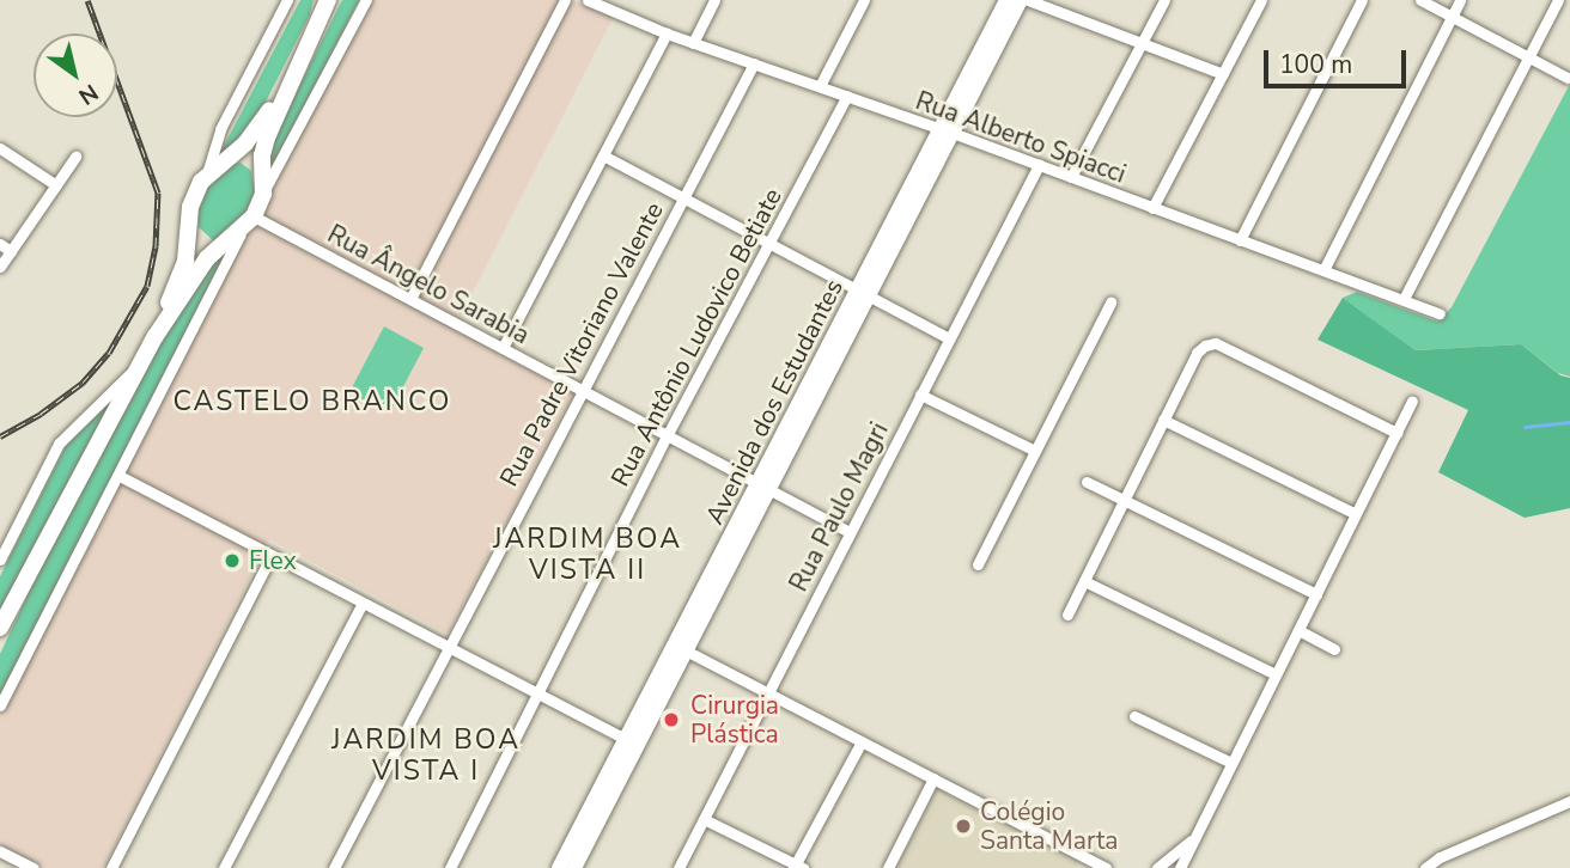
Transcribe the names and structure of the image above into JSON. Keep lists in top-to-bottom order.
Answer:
{
  "streets": {
    "street": [
      "Rua Alberto Spiacci",
      "Rua Ângelo Sarabia",
      "Rua Antônio Ludovico Betiate",
      "Rua Padre Vitoriano Valente",
      "Avenida dos Estudantes",
      "Rua Paulo Magri"
    ]
  },
  "crossings": [
    ["Rua Alberto Spiacci", "Rua Antônio Ludovico Betiate"],
    ["Rua Alberto Spiacci", "Rua Padre Vitoriano Valente"],
    ["Rua Alberto Spiacci", "Avenida dos Estudantes"],
    ["Rua Alberto Spiacci", "Rua Paulo Magri"],
    ["Rua Ângelo Sarabia", "Rua Antônio Ludovico Betiate"],
    ["Rua Ângelo Sarabia", "Rua Padre Vitoriano Valente"],
    ["Rua Ângelo Sarabia", "Avenida dos Estudantes"],
    ["Rua Ângelo Sarabia", "Rua Paulo Magri"]
  ],
  "districts": ["CASTELO BRANCO", "JARDIM BOA VISTA II", "JARDIM BOA VISTA I"],
  "places": ["Flex", "Cirurgia Plástica", "Colégio Santa Marta"],
  "scale_bar": "100 m",
  "north": "bottom right"
}
